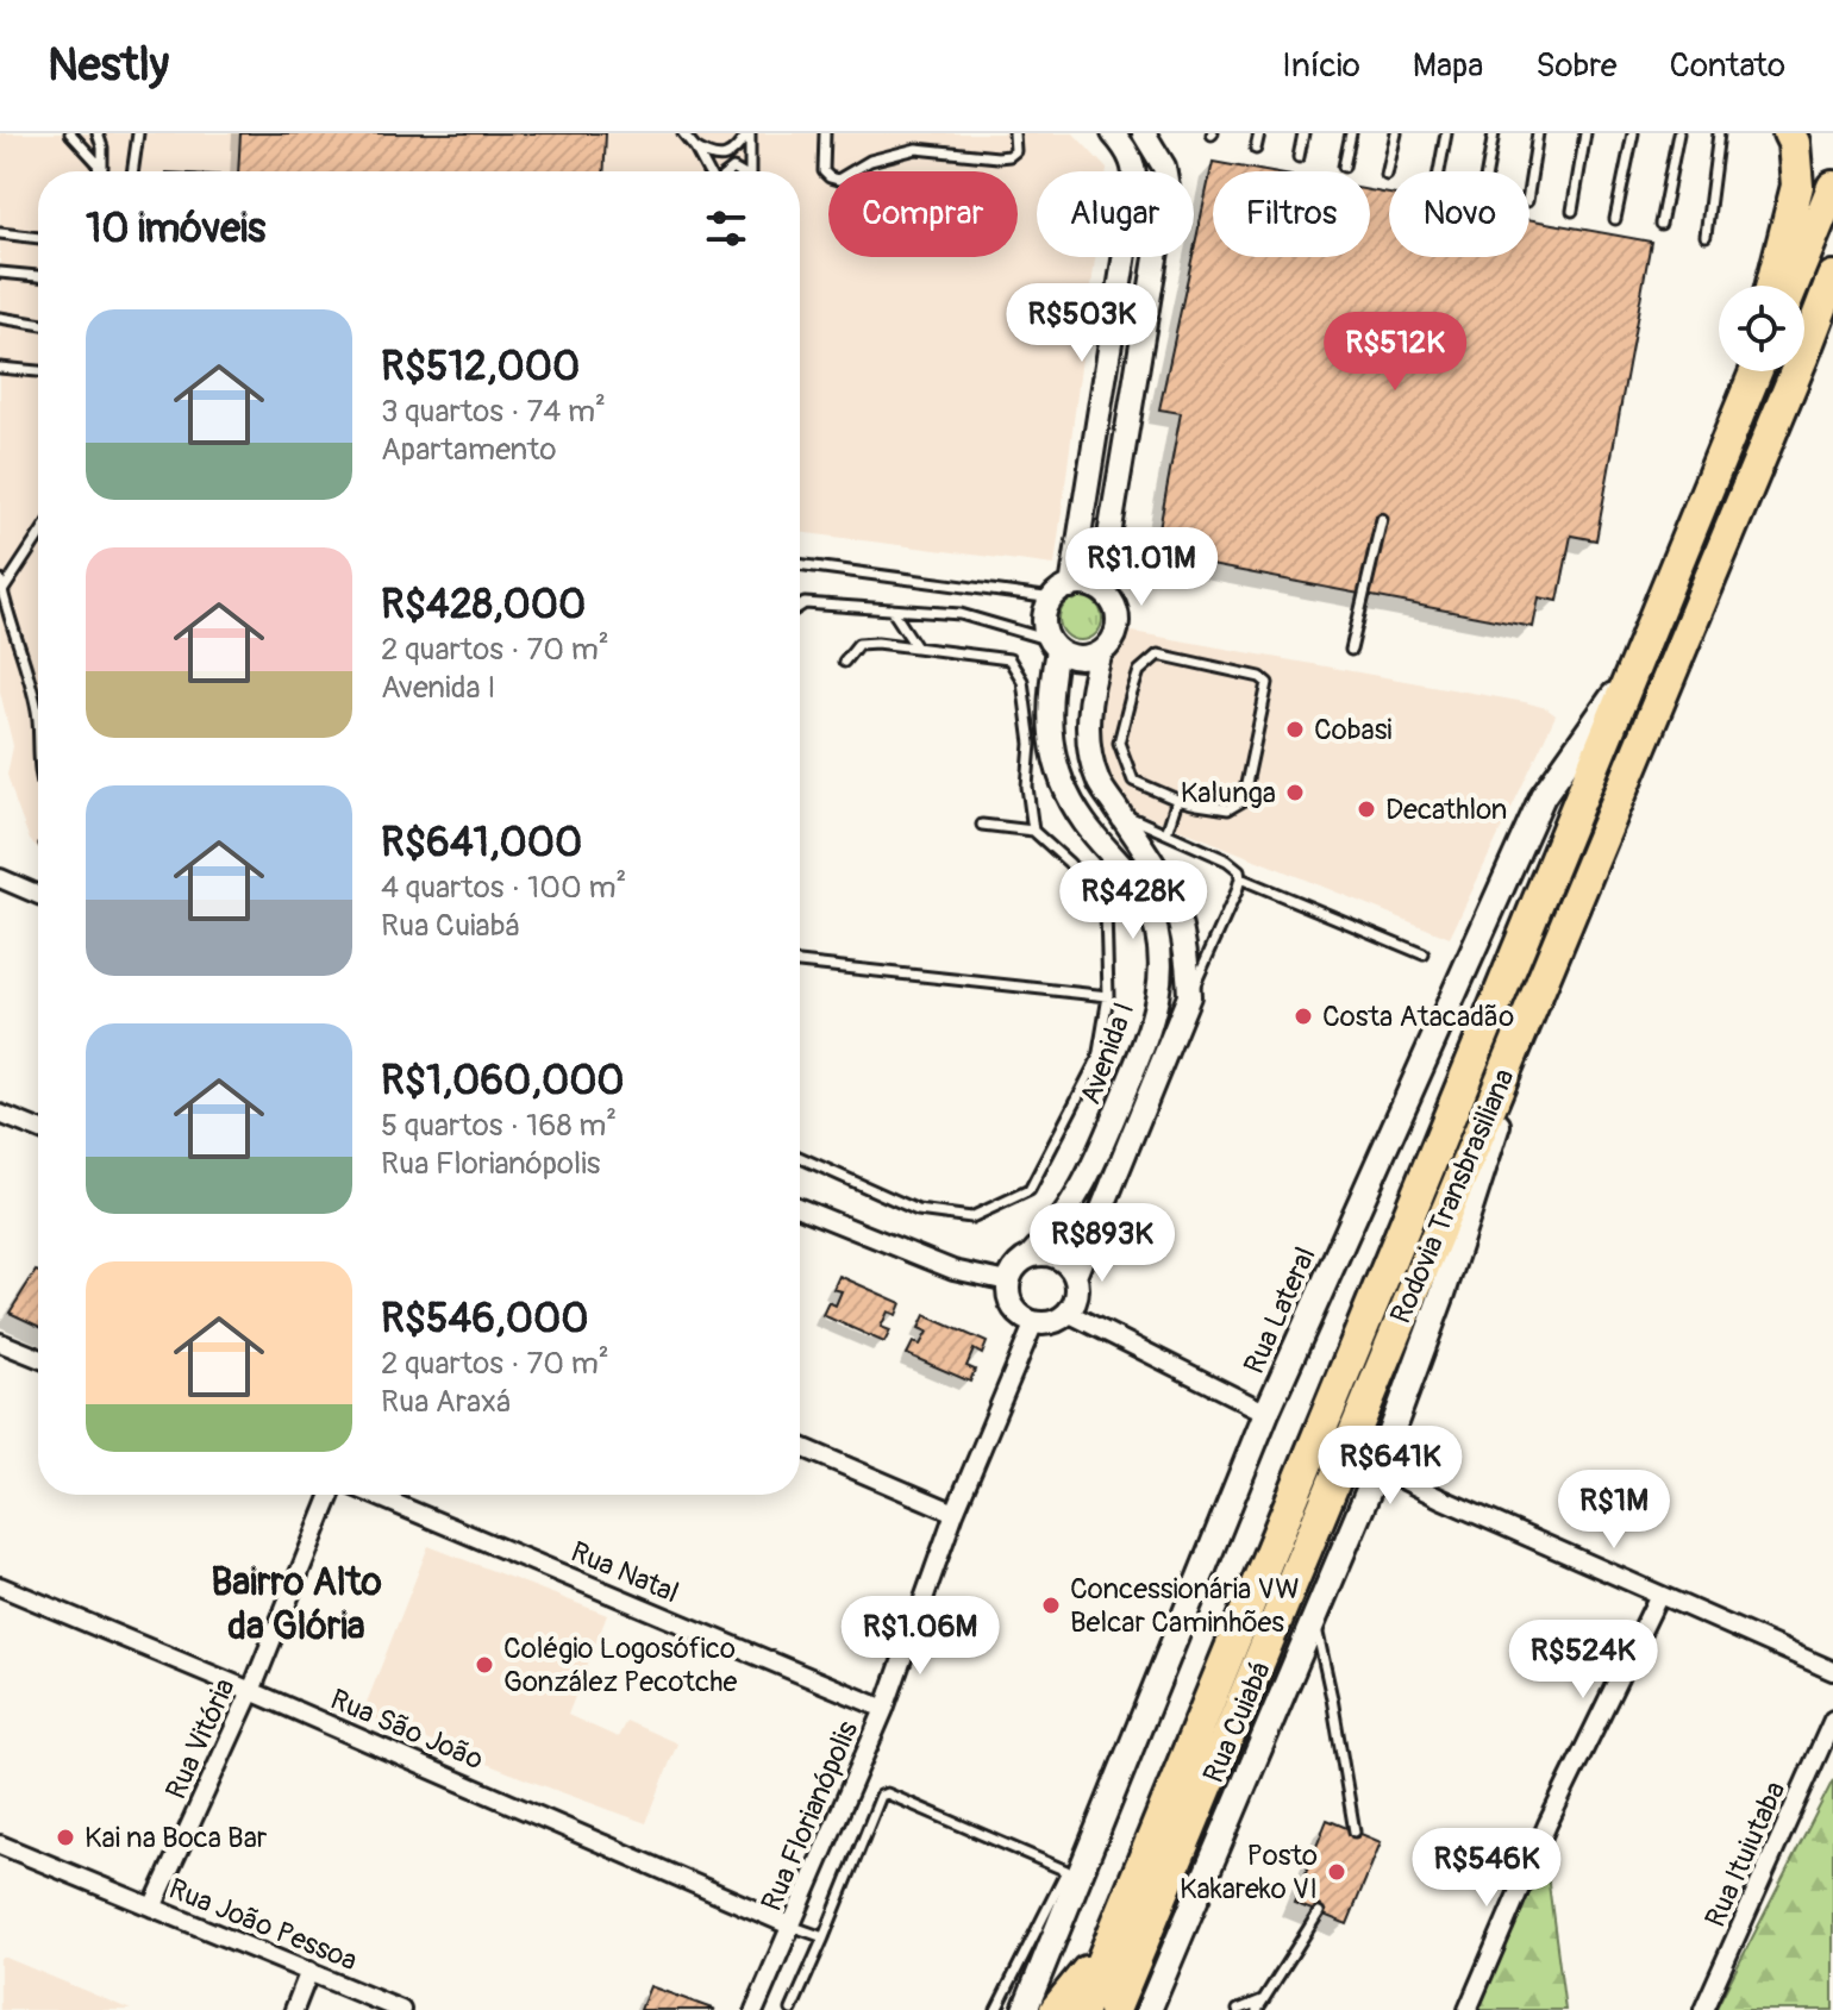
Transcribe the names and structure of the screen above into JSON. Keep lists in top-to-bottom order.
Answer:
{
  "streets": {
    "highway": ["Rodovia Transbrasiliana"],
    "main road": ["Rua Lateral", "Rua Cuiabá"],
    "street": [
      "Avenida I",
      "Rua Natal",
      "Rua São João",
      "Rua Vitória",
      "Rua Florianópolis",
      "Rua Ituiutaba",
      "Rua João Pessoa"
    ]
  },
  "crossings": [
    ["Avenida I", "Rua Florianópolis"],
    ["Rodovia Transbrasiliana", "Rua Lateral"],
    ["Rodovia Transbrasiliana", "Rua Cuiabá"],
    ["Rua Natal", "Rua Florianópolis"],
    ["Rua São João", "Rua Vitória"],
    ["Rua São João", "Rua Florianópolis"],
    ["Rua Vitória", "Rua João Pessoa"]
  ],
  "districts": ["Bairro Alto da Glória"],
  "places": [
    "Cobasi",
    "Kalunga",
    "Decathlon",
    "Costa Atacadão",
    "Concessionária VW Belcar Caminhões",
    "Colégio Logosófico González Pecotche",
    "Kai na Boca Bar",
    "Posto Kakareko VI"
  ],
  "page": {
    "header": "Nestly",
    "nav": [
      "Início",
      "Mapa",
      "Sobre",
      "Contato"
    ],
    "chip": [
      "Comprar",
      "Alugar",
      "Filtros",
      "Novo"
    ],
    "heading": "10 imóveis",
    "price": [
      "R$503K",
      "R$512K",
      "R$1.01M",
      "R$428K",
      "R$893K",
      "R$641K",
      "R$1M",
      "R$1.06M",
      "R$524K",
      "R$546K"
    ],
    "list": [
      {
        "name": "R$512,000",
        "note": "3 quartos · 74 m² · Apartamento"
      },
      {
        "name": "R$428,000",
        "note": "2 quartos · 70 m² · Avenida I"
      },
      {
        "name": "R$641,000",
        "note": "4 quartos · 100 m² · Rua Cuiabá"
      },
      {
        "name": "R$1,060,000",
        "note": "5 quartos · 168 m² · Rua Florianópolis"
      },
      {
        "name": "R$546,000",
        "note": "2 quartos · 70 m² · Rua Araxá"
      }
    ]
  }
}
